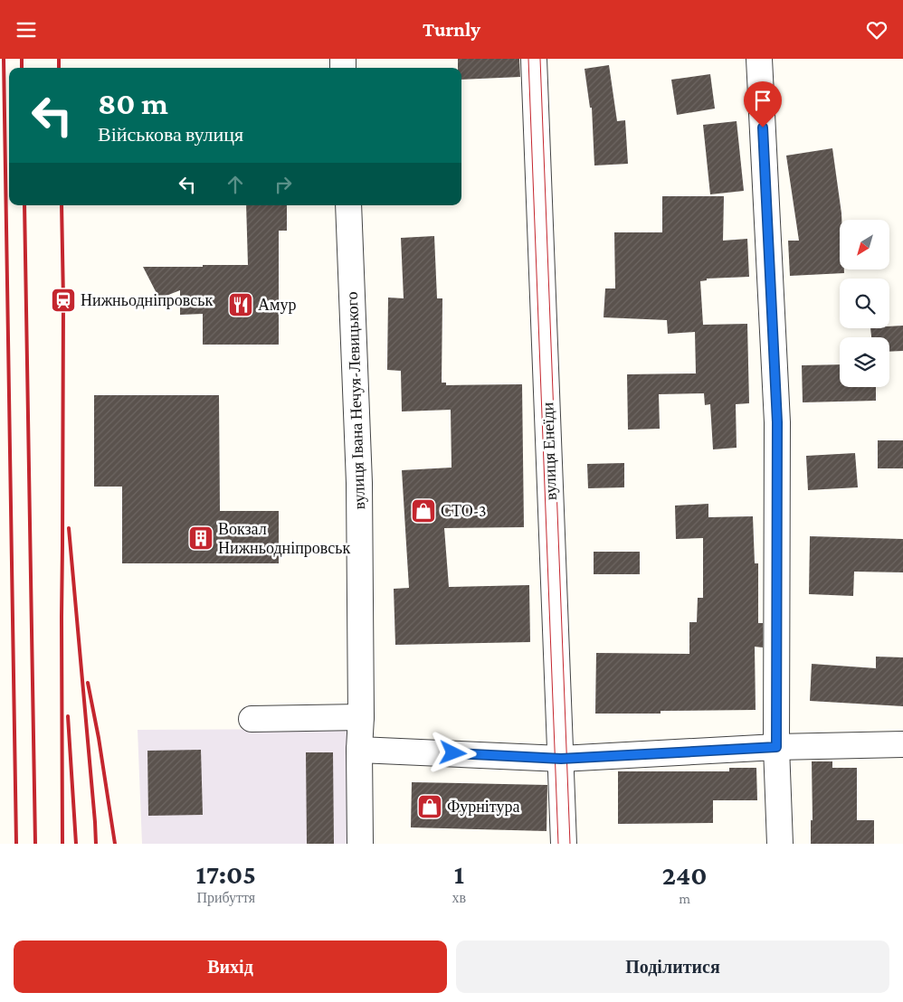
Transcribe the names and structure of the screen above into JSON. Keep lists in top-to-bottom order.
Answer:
{
  "streets": {
    "street": ["вулиця Івана Нечуя-Левицького", "вулиця Енеїди"]
  },
  "places": {
    "station": ["Нижньодніпровськ"],
    "restaurant": ["Амур"],
    "shop": ["СТО-3", "Фурнітура"],
    "building": ["Вокзал Нижньодніпровськ"]
  },
  "north": "bottom left",
  "page": {
    "header": "Turnly",
    "turn": ["80 m", "Військова вулиця"],
    "eta": [
      "17:05",
      "Прибуття",
      "1",
      "хв",
      "240",
      "m"
    ],
    "buttons": ["Вихід", "Поділитися"]
  }
}
